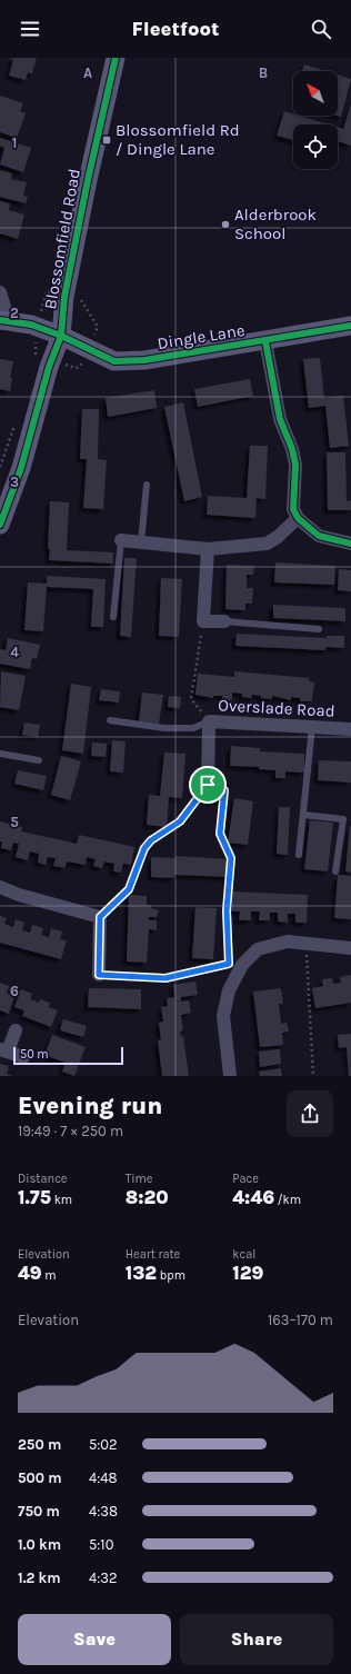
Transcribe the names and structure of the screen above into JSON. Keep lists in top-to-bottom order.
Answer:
{
  "streets": {
    "main road": ["Blossomfield Road", "Dingle Lane"],
    "street": ["Overslade Road"]
  },
  "crossings": [
    ["Blossomfield Road", "Dingle Lane"]
  ],
  "places": {
    "transit": ["Blossomfield Rd / Dingle Lane"],
    "other": ["Alderbrook School"]
  },
  "scale_bar": "50 m",
  "north": "top left",
  "page": {
    "header": "Fleetfoot",
    "scale": "50 m",
    "heading": ["Evening run", "19:49 · 7 × 250 m"],
    "stats": [
      ["Distance", "1.75 km"],
      ["Time", "8:20"],
      ["Pace", "4:46 /km"],
      ["Elevation", "49 m"],
      ["Heart rate", "132 bpm"],
      ["kcal", "129"]
    ],
    "chart": ["Elevation", "163–170 m"],
    "list": [
      {
        "name": "250 m",
        "note": "5:02"
      },
      {
        "name": "500 m",
        "note": "4:48"
      },
      {
        "name": "750 m",
        "note": "4:38"
      },
      {
        "name": "1.0 km",
        "note": "5:10"
      },
      {
        "name": "1.2 km",
        "note": "4:32"
      }
    ],
    "buttons": ["Save", "Share"]
  },
  "grid": {
    "columns": ["A", "B"],
    "rows": [
      "1",
      "2",
      "3",
      "4",
      "5",
      "6"
    ]
  }
}
